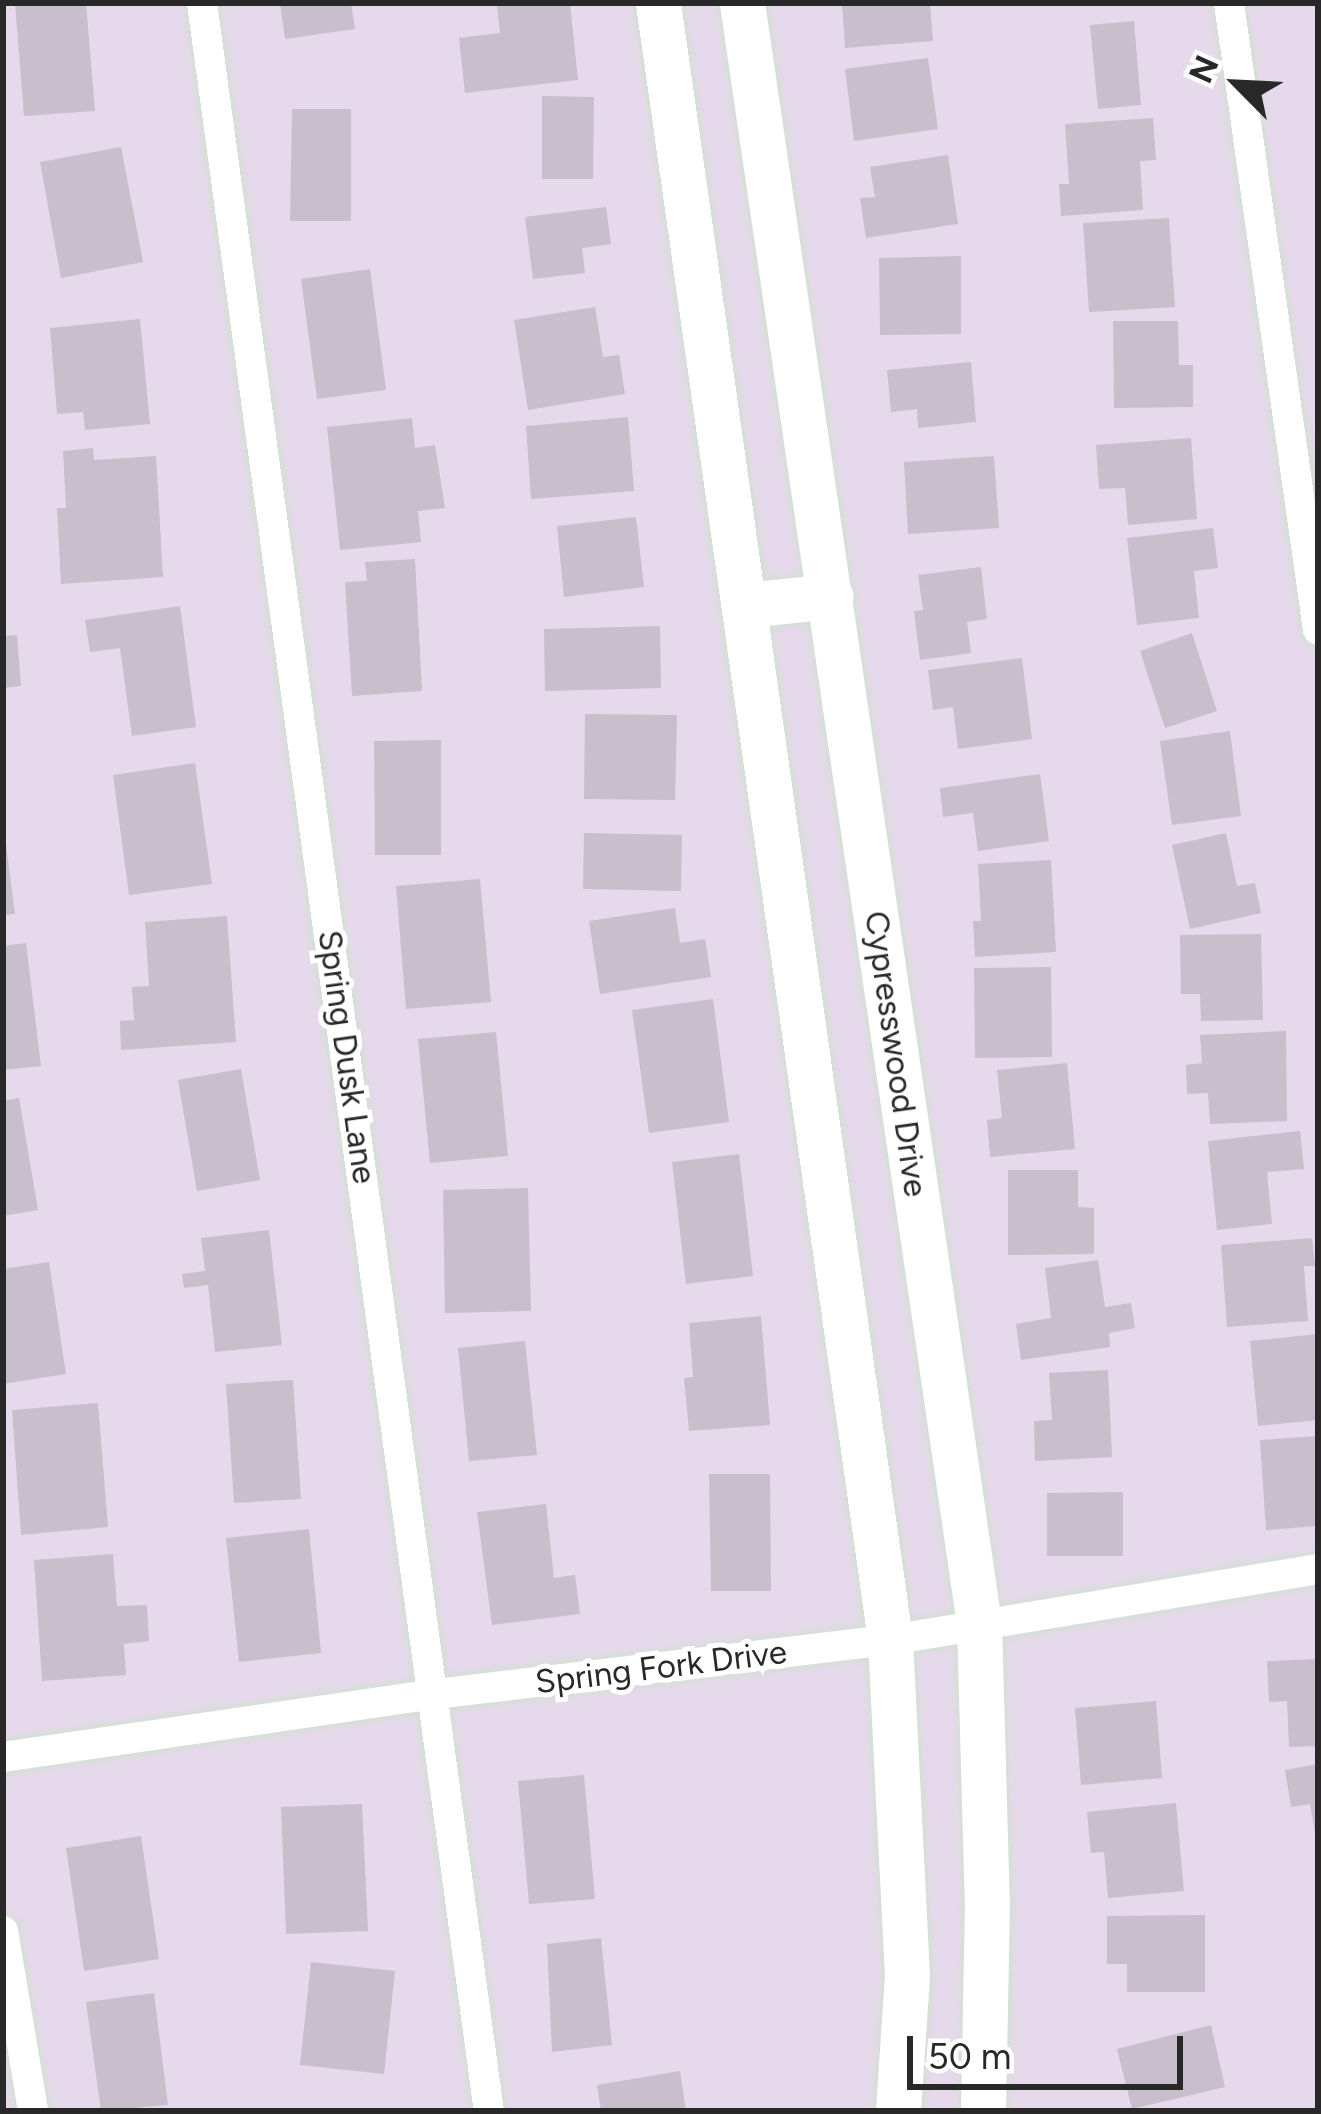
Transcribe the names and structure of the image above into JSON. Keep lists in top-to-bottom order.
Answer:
{
  "streets": {
    "main road": ["Cypresswood Drive"],
    "street": ["Spring Dusk Lane", "Spring Fork Drive"]
  },
  "crossings": [
    ["Cypresswood Drive", "Spring Fork Drive"],
    ["Spring Dusk Lane", "Spring Fork Drive"]
  ],
  "scale_bar": "50 m",
  "north": "top left"
}
